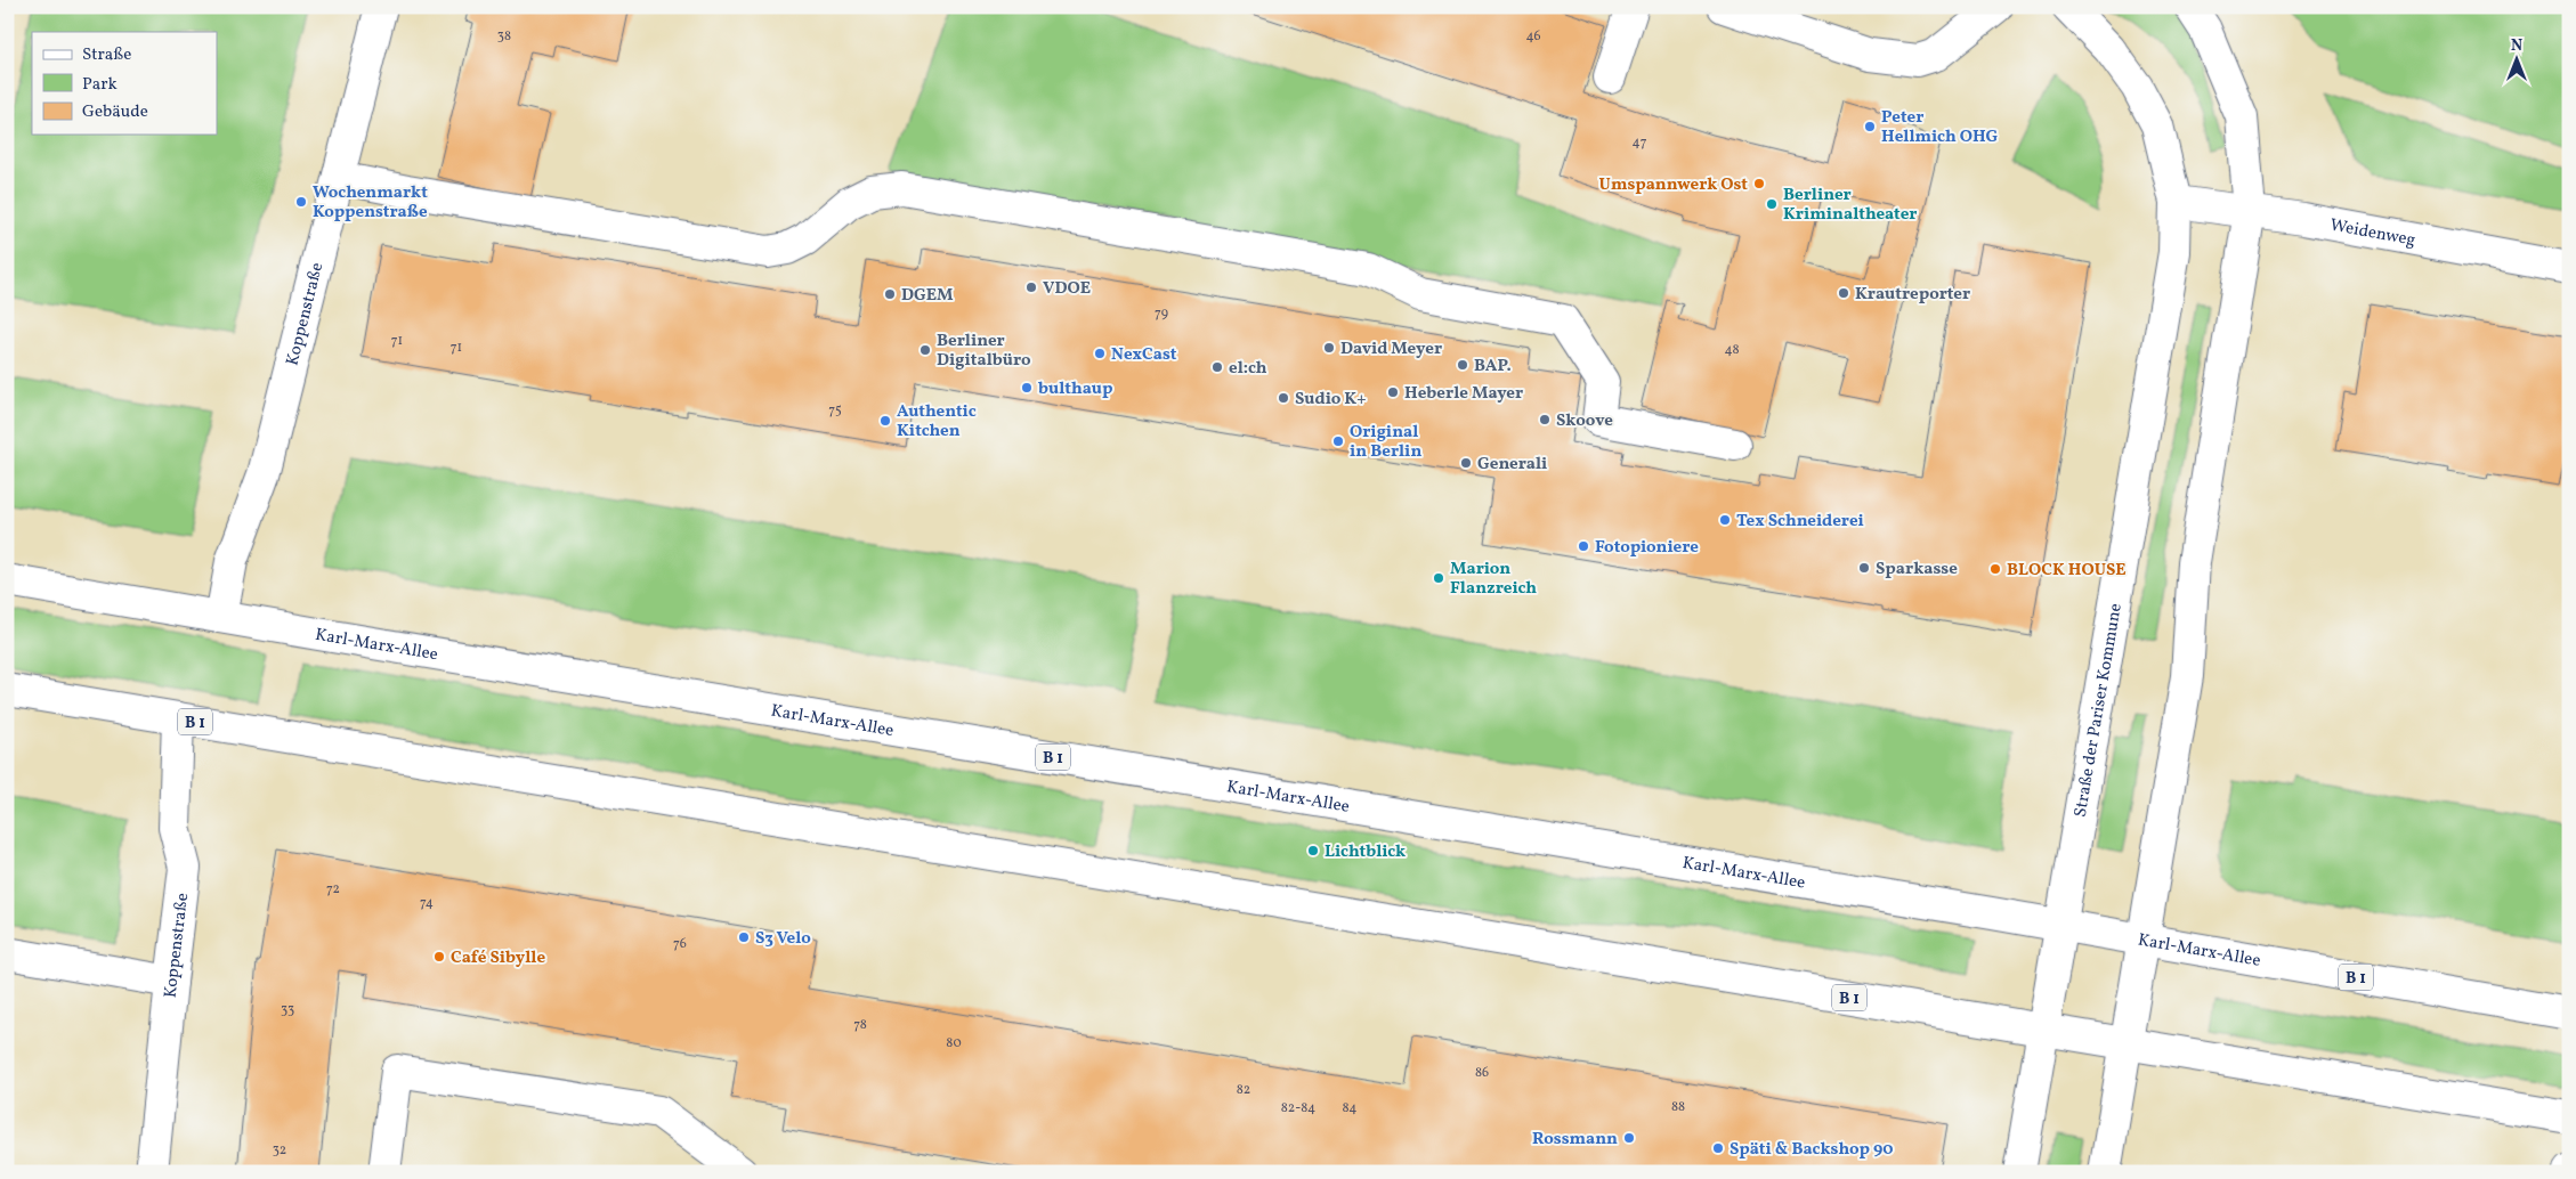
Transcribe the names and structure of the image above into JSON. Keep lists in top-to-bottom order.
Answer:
{
  "streets": {
    "main road": [
      "Weidenweg",
      "Koppenstraße",
      "Karl-Marx-Allee",
      "Straße der Pariser Kommune",
      "B 1"
    ]
  },
  "crossings": [
    ["Weidenweg", "Straße der Pariser Kommune"],
    ["Koppenstraße", "Karl-Marx-Allee"],
    ["Koppenstraße", "B 1"],
    ["Karl-Marx-Allee", "Straße der Pariser Kommune"],
    ["Straße der Pariser Kommune", "B 1"]
  ],
  "places": [
    "Peter Hellmich OHG",
    "Umspannwerk Ost",
    "Wochenmarkt Koppenstraße",
    "Berliner Kriminaltheater",
    "VDOE",
    "Krautreporter",
    "DGEM",
    "David Meyer",
    "Berliner Digitalbüro",
    "NexCast",
    "BAP.",
    "el:ch",
    "bulthaup",
    "Heberle Mayer",
    "Sudio K+",
    "Skoove",
    "Authentic Kitchen",
    "Original in Berlin",
    "Generali",
    "Tex Schneiderei",
    "Fotopioniere",
    "Sparkasse",
    "BLOCK HOUSE",
    "Marion Flanzreich",
    "Lichtblick",
    "S3 Velo",
    "Café Sibylle",
    "Rossmann",
    "Späti & Backshop 90"
  ],
  "house_numbers": [
    "38",
    "46",
    "47",
    "79",
    "71",
    "71",
    "48",
    "75",
    "72",
    "74",
    "76",
    "33",
    "78",
    "80",
    "86",
    "82",
    "88",
    "82-84",
    "84",
    "32"
  ],
  "legend": ["Straße", "Park", "Gebäude"],
  "north": "top"
}
